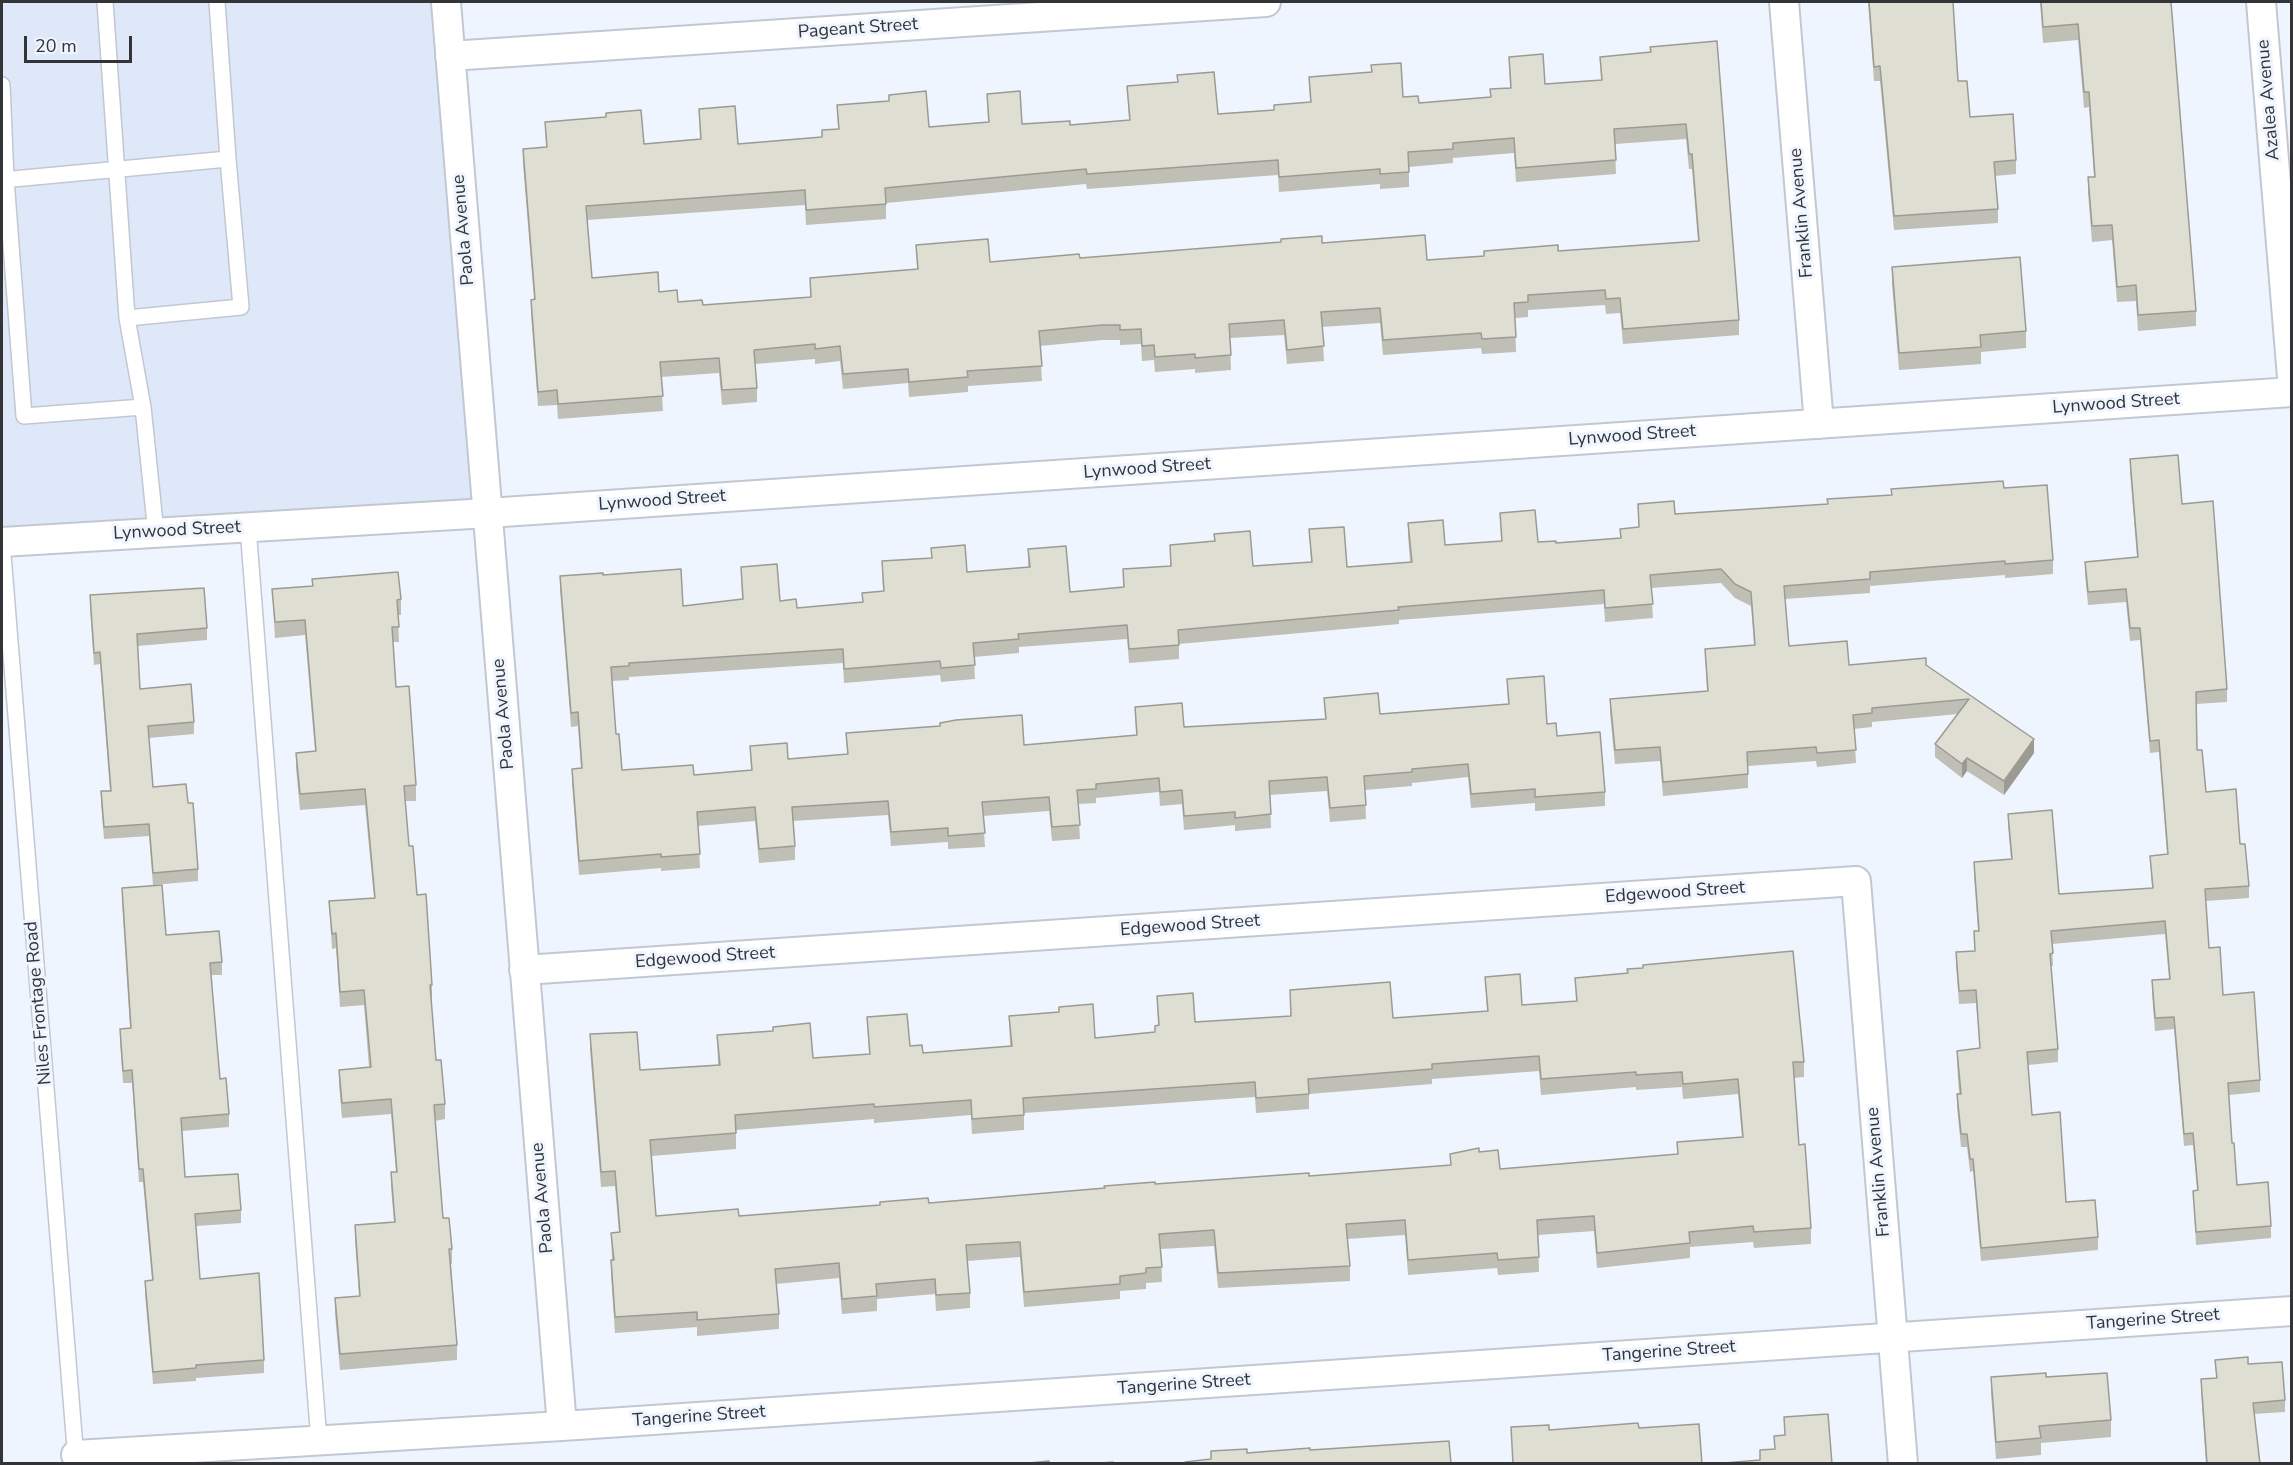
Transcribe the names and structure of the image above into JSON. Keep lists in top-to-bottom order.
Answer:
{
  "streets": {
    "street": [
      "Pageant Street",
      "Azalea Avenue",
      "Franklin Avenue",
      "Paola Avenue",
      "Lynwood Street",
      "Edgewood Street",
      "Tangerine Street"
    ],
    "lane": ["Niles Frontage Road"]
  },
  "crossings": [
    ["Pageant Street", "Paola Avenue"],
    ["Franklin Avenue", "Lynwood Street"],
    ["Franklin Avenue", "Edgewood Street"],
    ["Franklin Avenue", "Tangerine Street"],
    ["Paola Avenue", "Lynwood Street"],
    ["Paola Avenue", "Edgewood Street"],
    ["Paola Avenue", "Tangerine Street"],
    ["Lynwood Street", "Niles Frontage Road"],
    ["Niles Frontage Road", "Tangerine Street"]
  ],
  "scale_bar": "20 m"
}
